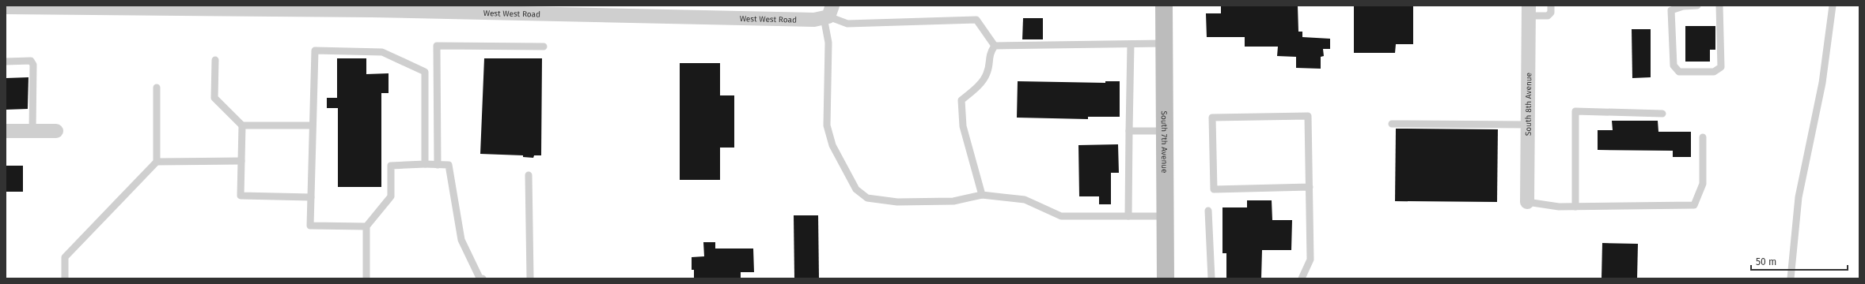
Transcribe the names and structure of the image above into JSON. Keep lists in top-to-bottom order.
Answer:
{
  "streets": {
    "main road": ["South 7th Avenue"],
    "street": ["West West Road", "South 8th Avenue"]
  },
  "scale_bar": "50 m"
}
